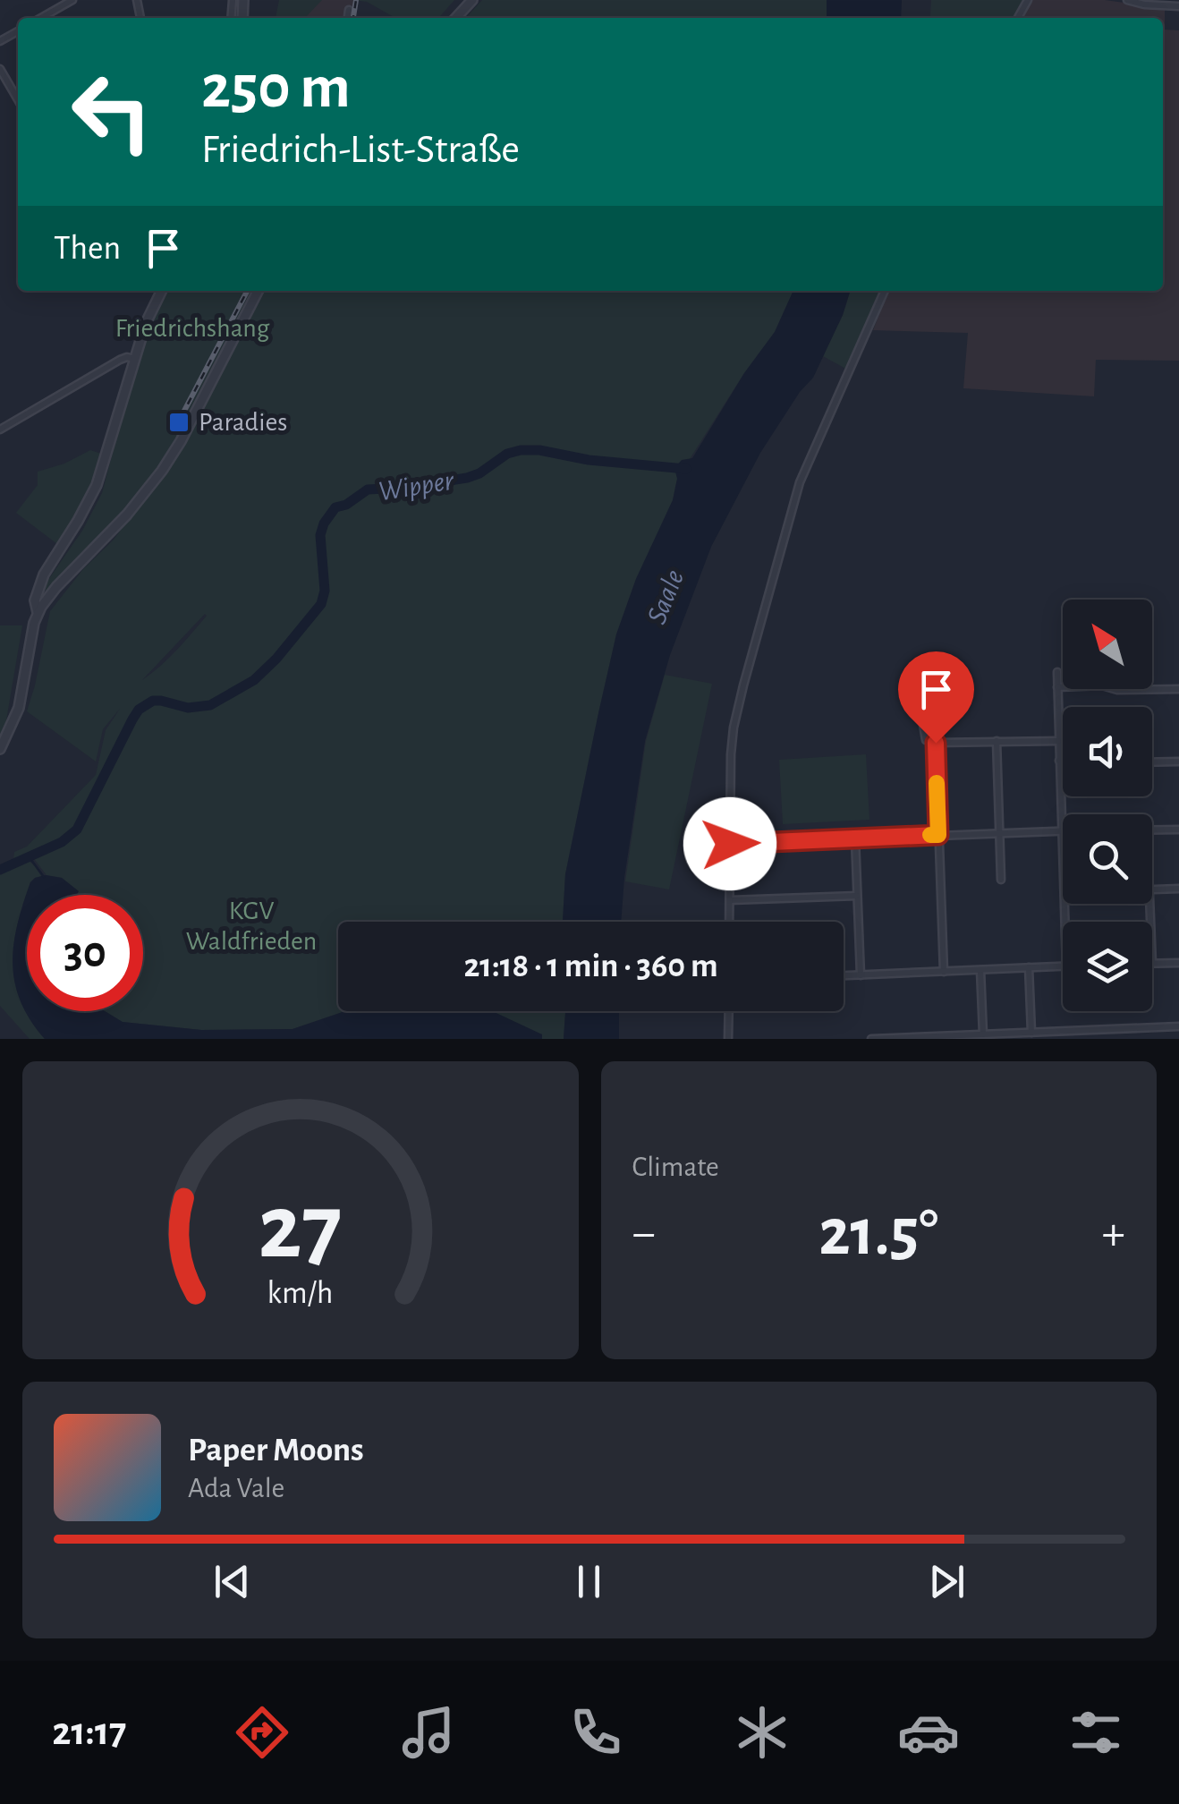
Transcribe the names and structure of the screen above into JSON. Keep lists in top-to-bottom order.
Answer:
{
  "water": ["Wipper", "Saale"],
  "parks": ["Friedrichshang", "KGV Waldfrieden"],
  "places": {
    "transit": ["Paradies"]
  },
  "north": "top left",
  "page": {
    "turn": ["250 m", "Friedrich-List-Straße"],
    "then": "Then",
    "limit": "30",
    "trip": "21:18 · 1 min · 360 m",
    "tile": "Climate",
    "heat": ["−", "21.5°", "+"],
    "song": ["Paper Moons", "Ada Vale"],
    "tabs": "21:17",
    "gauge": ["27", "km/h"]
  }
}
